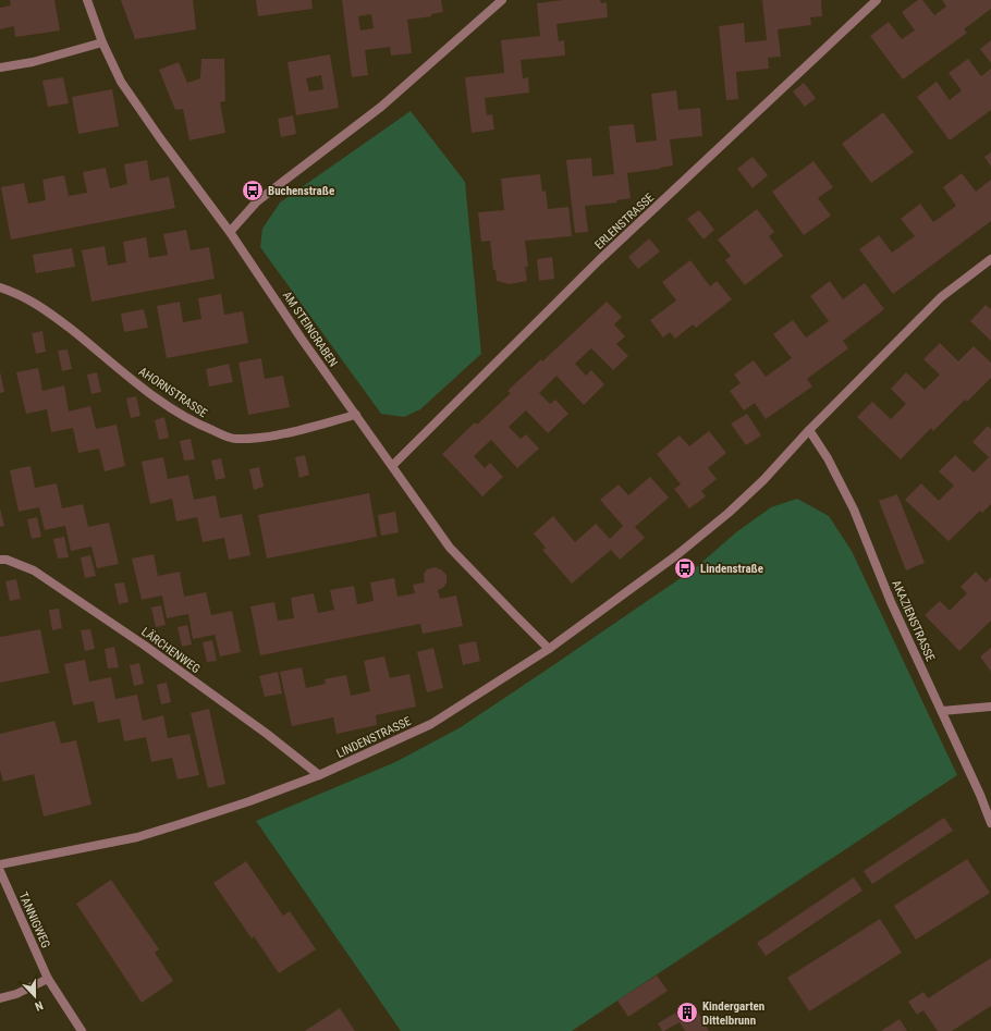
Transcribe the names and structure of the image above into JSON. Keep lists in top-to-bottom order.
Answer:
{
  "streets": {
    "street": [
      "ERLENSTRASSE",
      "AM STEINGRABEN",
      "AHORNSTRASSE",
      "AKAZIENSTRASSE",
      "LÄRCHENWEG",
      "LINDENSTRASSE",
      "TANNIGWEG"
    ]
  },
  "crossings": [
    ["ERLENSTRASSE", "AM STEINGRABEN"],
    ["AM STEINGRABEN", "AHORNSTRASSE"],
    ["AM STEINGRABEN", "LINDENSTRASSE"],
    ["AKAZIENSTRASSE", "LINDENSTRASSE"],
    ["LÄRCHENWEG", "LINDENSTRASSE"]
  ],
  "places": {
    "bus stop": ["Buchenstraße", "Lindenstraße"],
    "building": ["Kindergarten Dittelbrunn"]
  },
  "north": "bottom"
}
